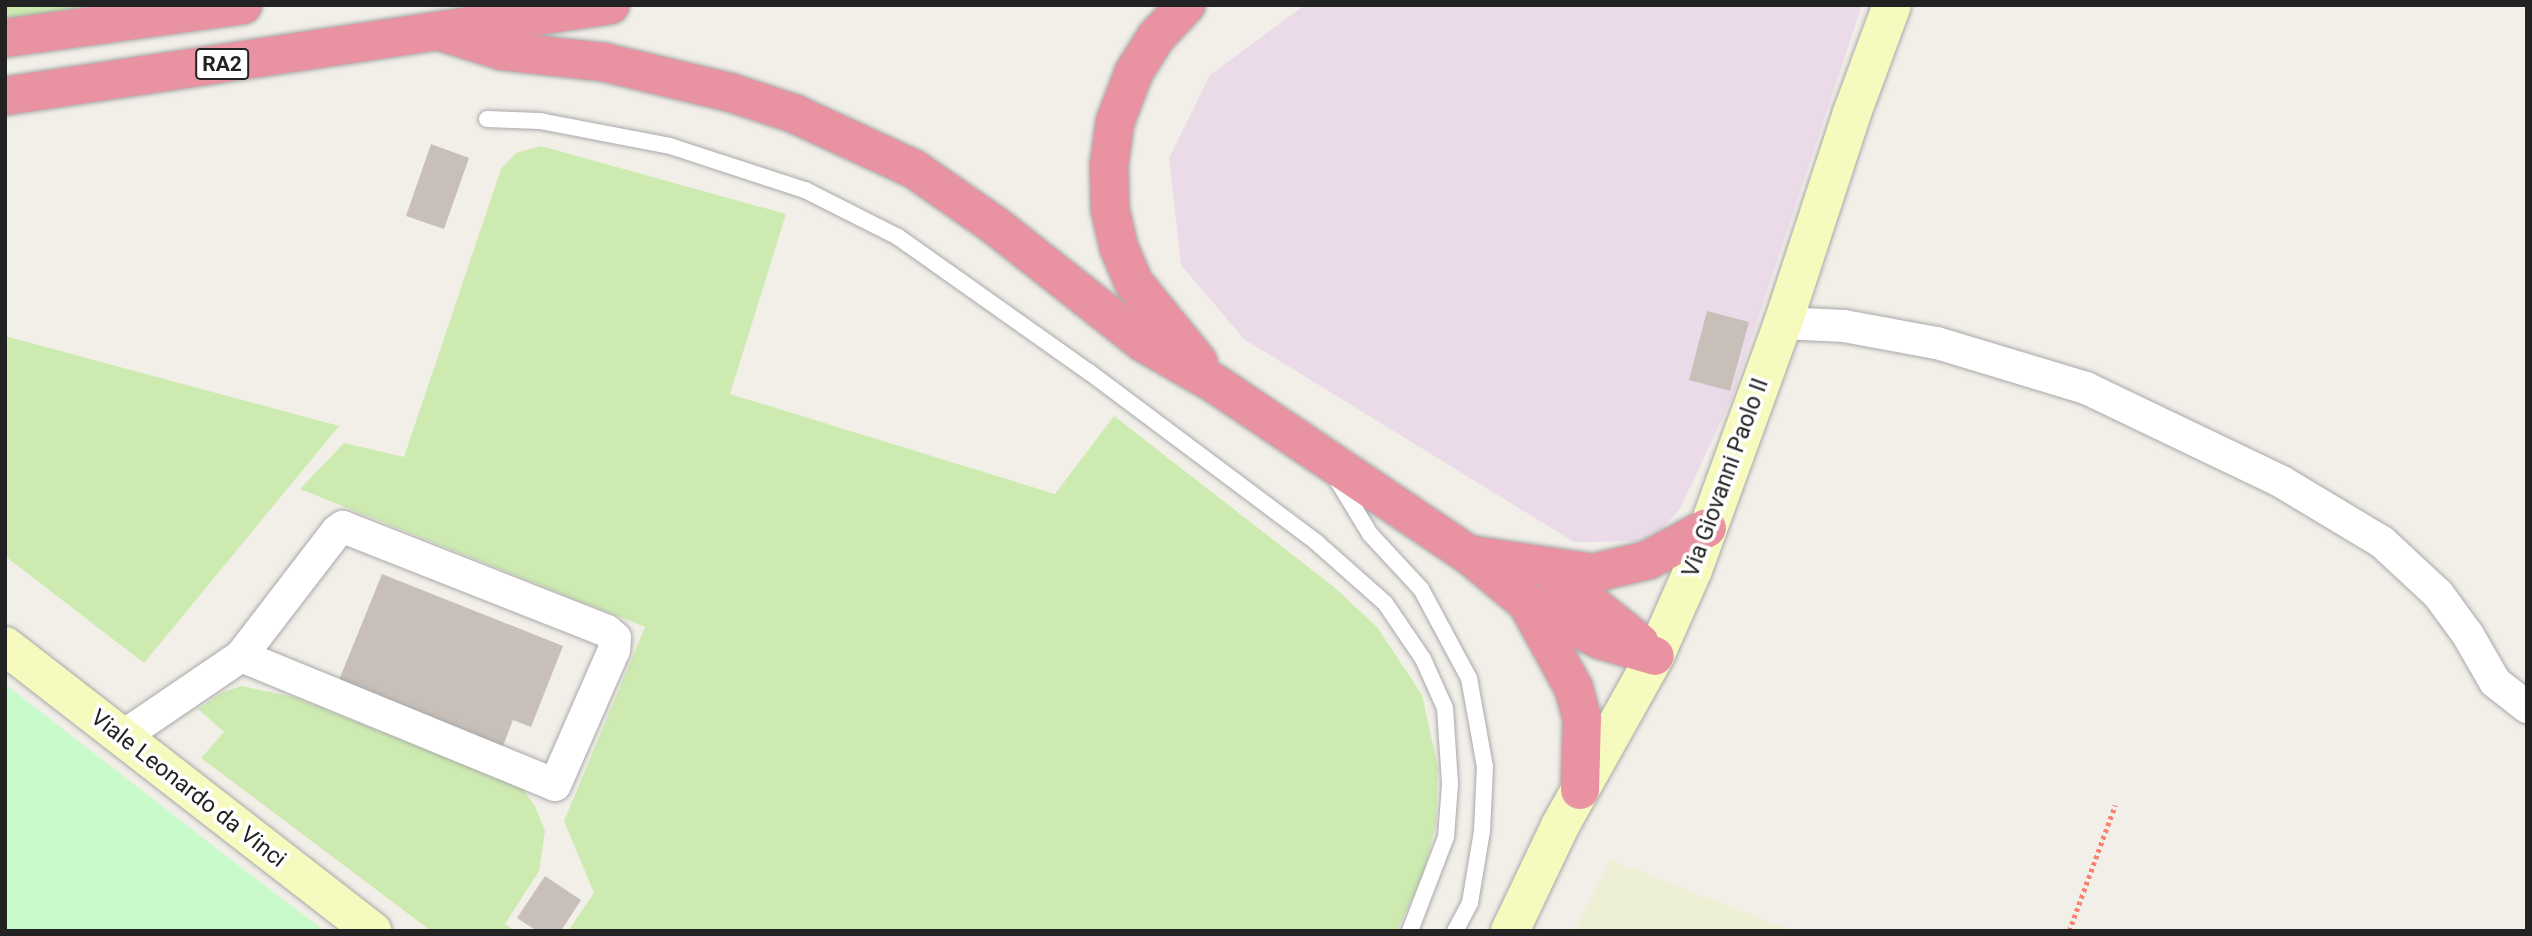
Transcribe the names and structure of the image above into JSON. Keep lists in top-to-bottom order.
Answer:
{
  "streets": {
    "highway": ["RA2"],
    "street": ["Via Giovanni Paolo II", "Viale Leonardo da Vinci"]
  }
}
